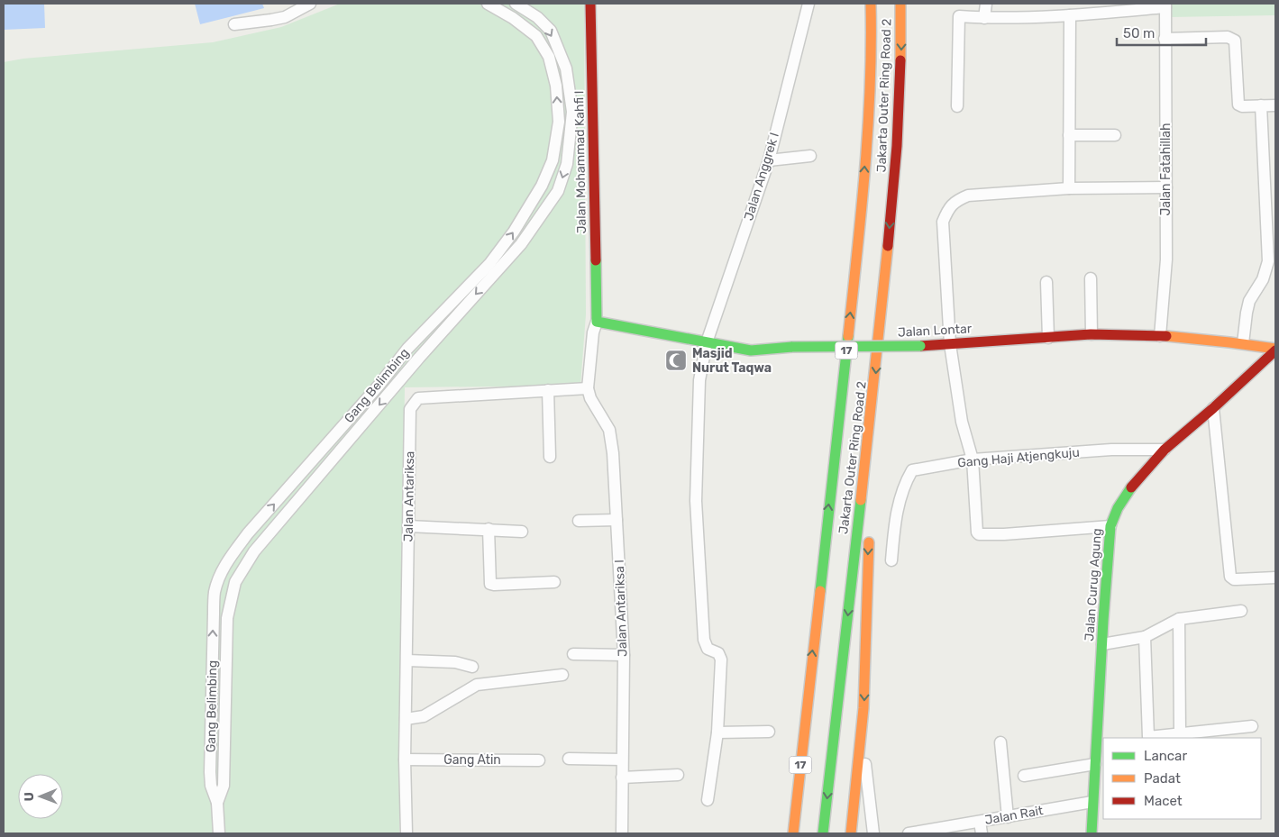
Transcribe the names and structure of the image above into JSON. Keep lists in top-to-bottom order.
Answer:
{
  "streets": {
    "main road": [
      "Jakarta Outer Ring Road 2",
      "Jalan Mohammad Kahfi I",
      "Jalan Lontar",
      "17",
      "Jalan Curug Agung"
    ],
    "street": [
      "Jalan Fatahillah",
      "Jalan Anggrek I",
      "Gang Belimbing",
      "Gang Haji Atjengkuju",
      "Jalan Antariksa",
      "Jalan Antariksa I",
      "Gang Atin",
      "Jalan Rait"
    ]
  },
  "crossings": [
    ["Jalan Mohammad Kahfi I", "Jalan Lontar"],
    ["Jalan Fatahillah", "Jalan Lontar"],
    ["Jalan Anggrek I", "Jalan Lontar"],
    ["Jalan Lontar", "Jalan Curug Agung"],
    ["Gang Haji Atjengkuju", "Jalan Curug Agung"],
    ["Jalan Antariksa", "Jalan Antariksa I"],
    ["Jalan Antariksa", "Gang Atin"],
    ["Jalan Curug Agung", "Jalan Rait"]
  ],
  "places": {
    "mosque": ["Masjid Nurut Taqwa"]
  },
  "legend": ["Lancar", "Padat", "Macet"],
  "scale_bar": "50 m",
  "north": "left"
}
